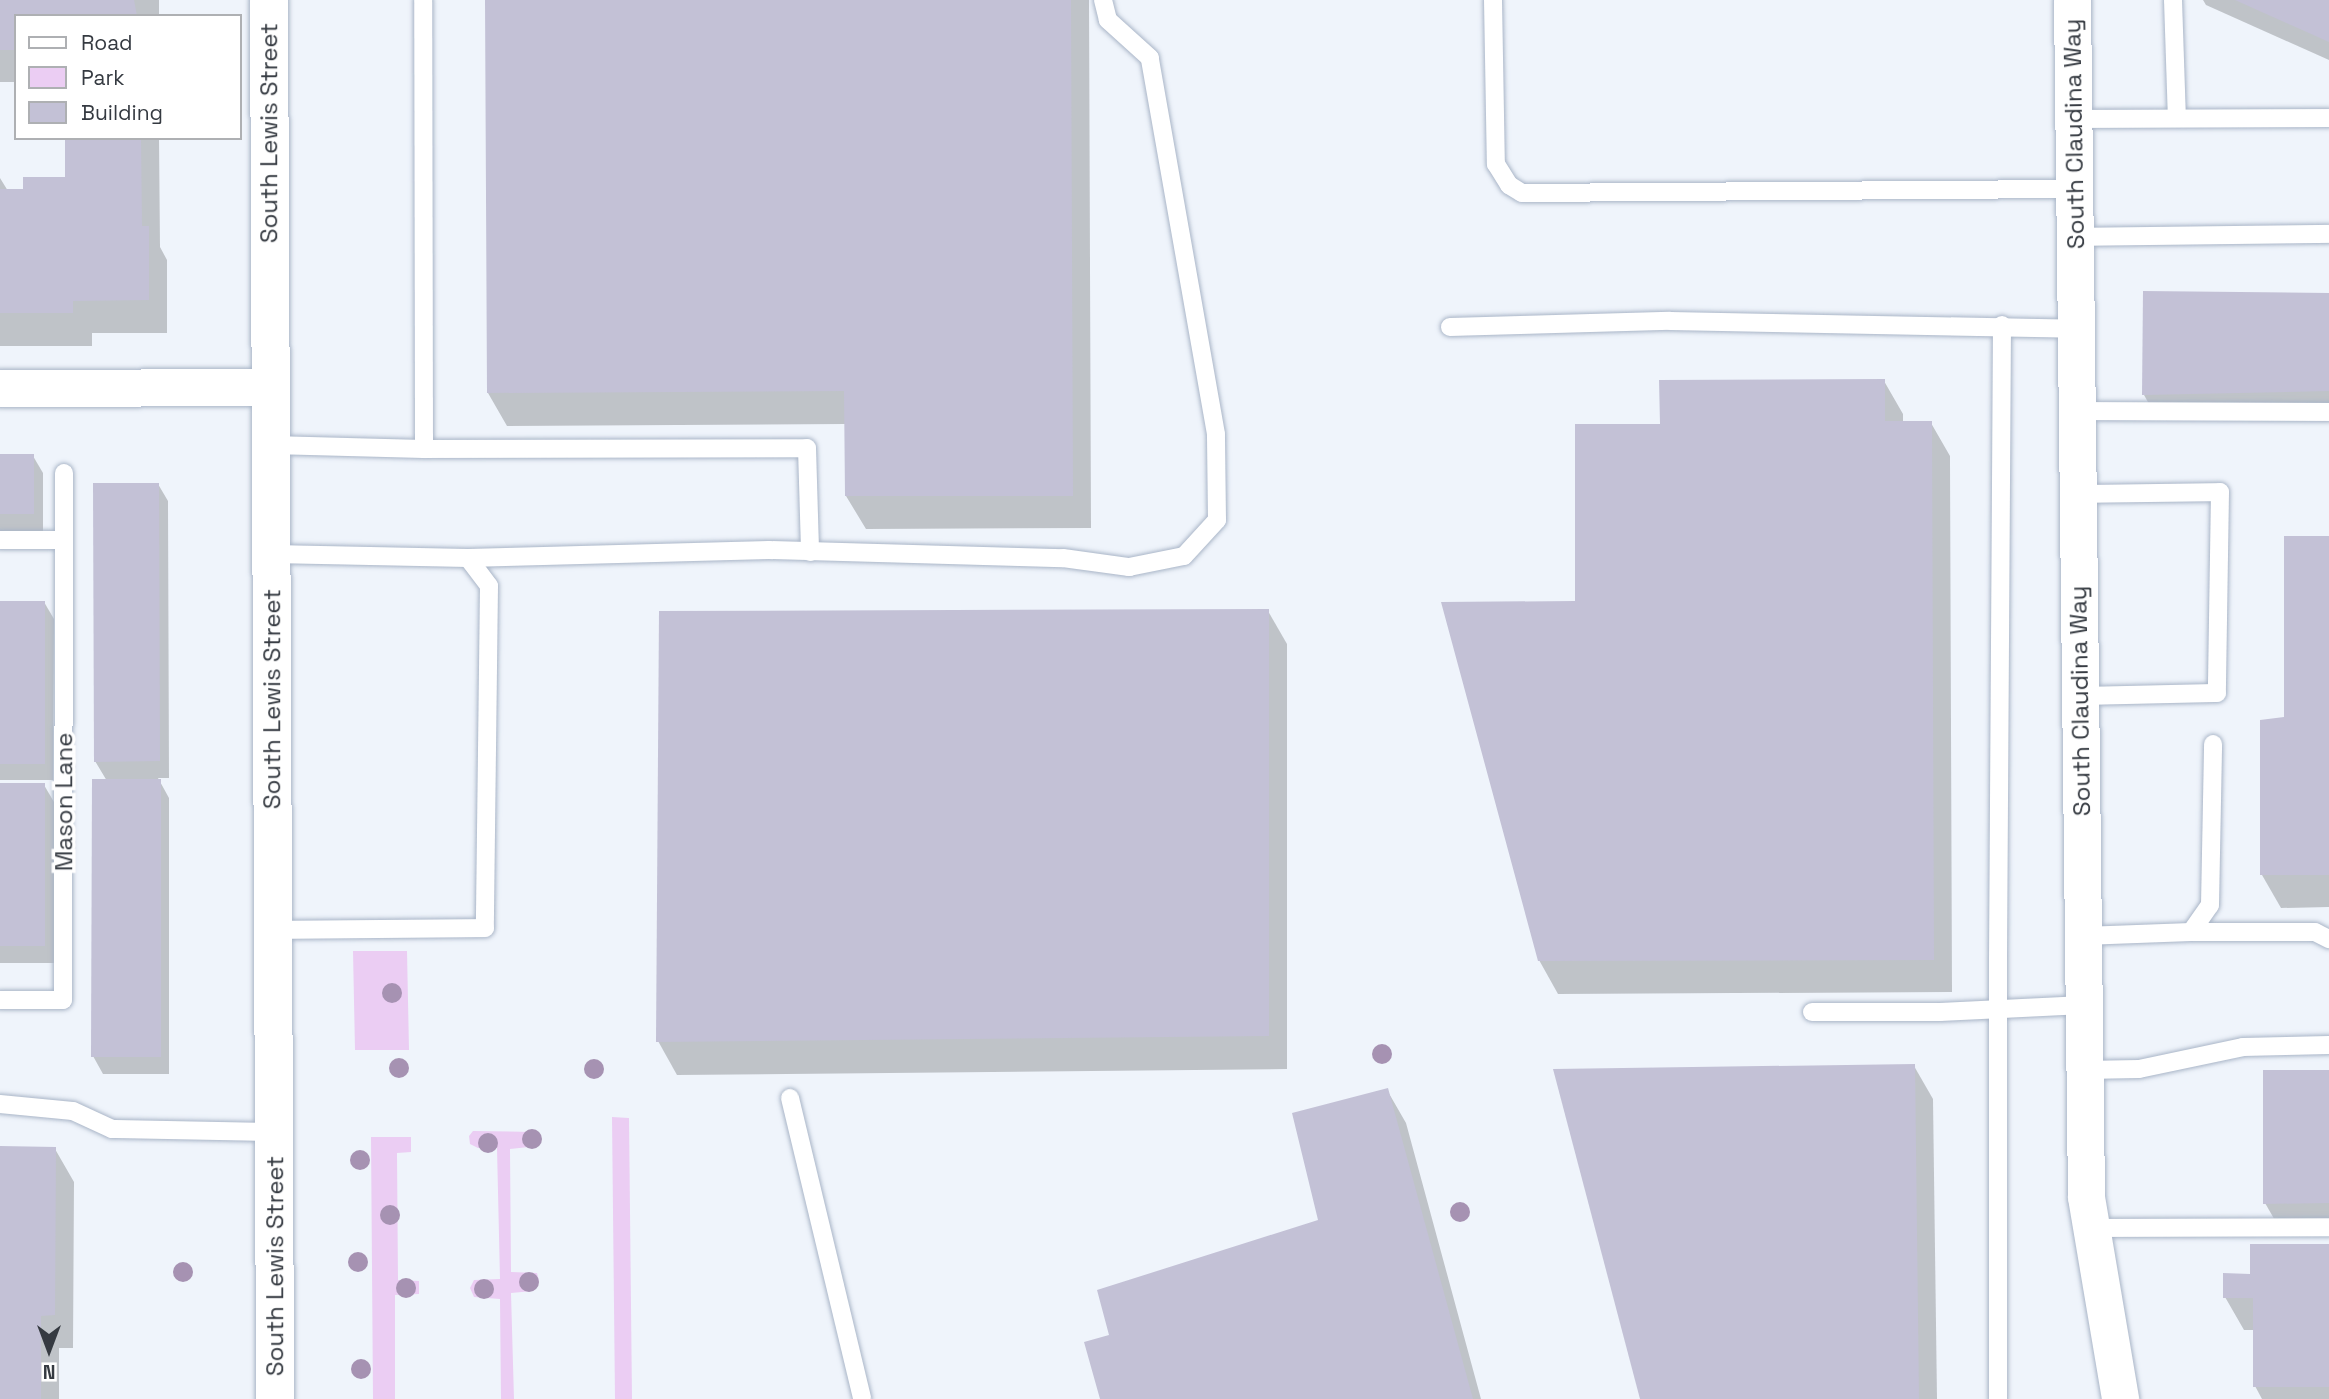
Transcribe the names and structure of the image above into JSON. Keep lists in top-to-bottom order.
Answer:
{
  "streets": {
    "main road": ["South Lewis Street"],
    "street": ["South Claudina Way"],
    "lane": ["Mason Lane"]
  },
  "legend": ["Road", "Park", "Building"],
  "north": "bottom"
}
